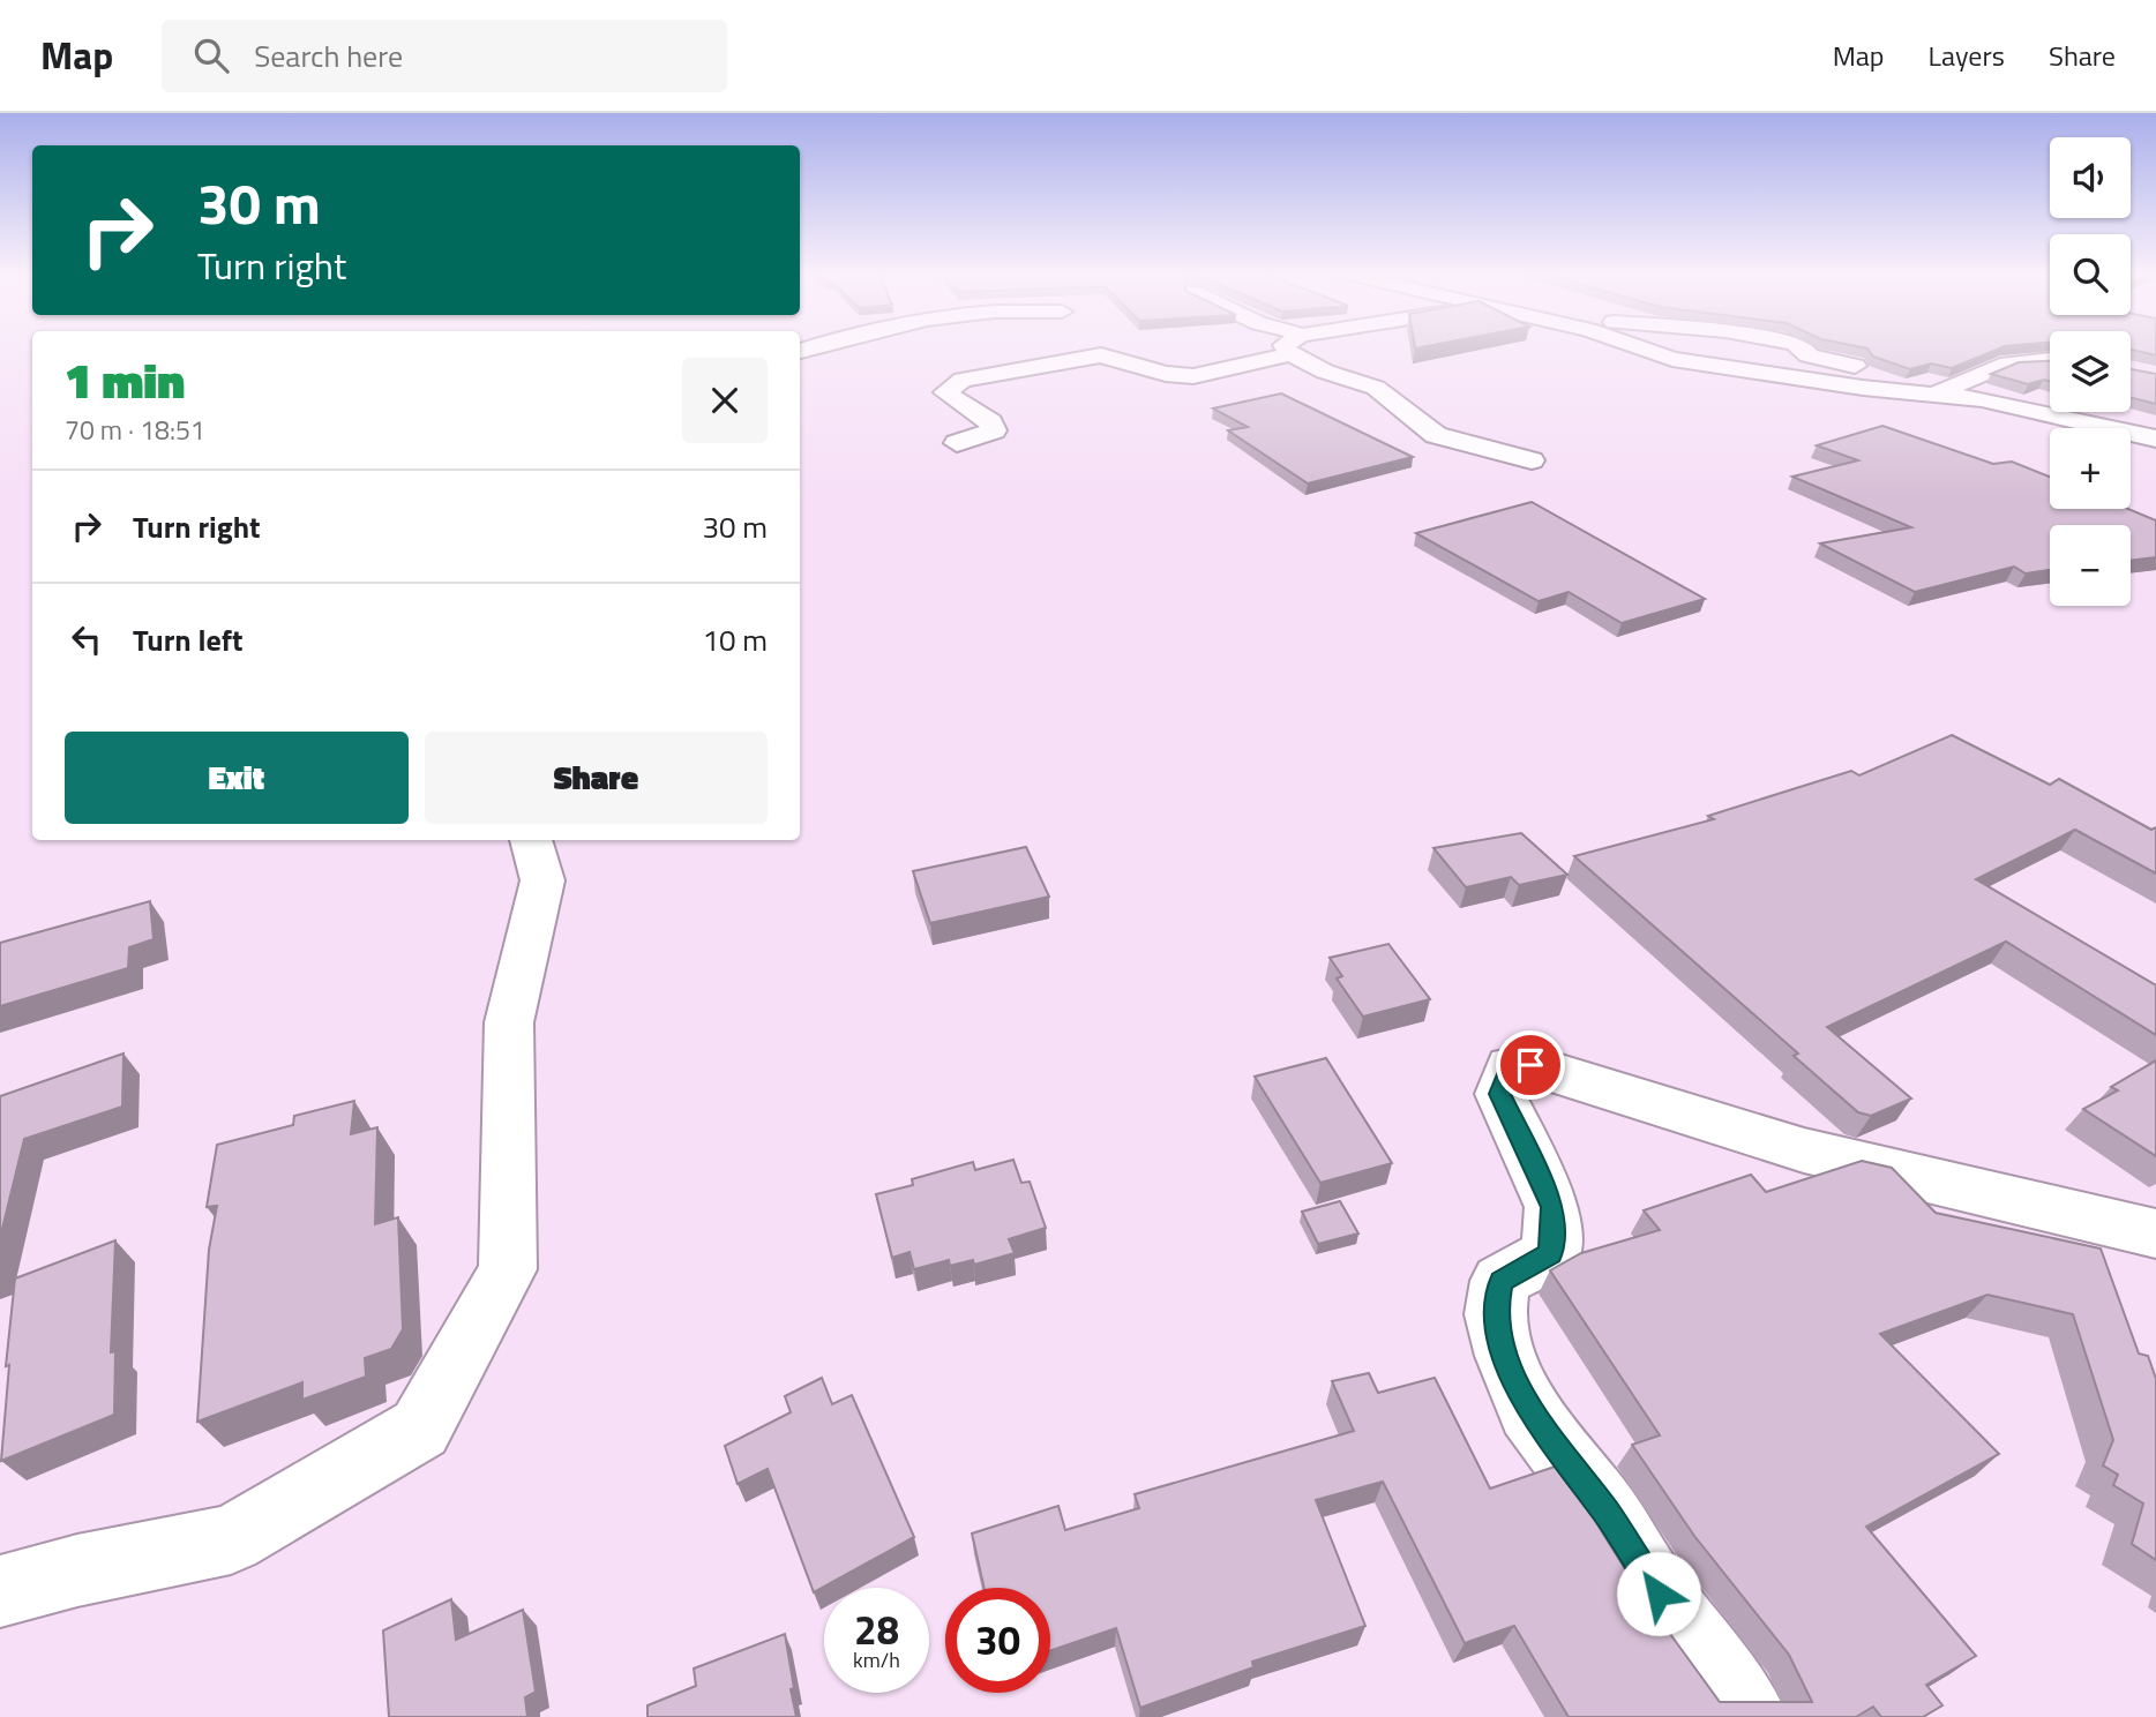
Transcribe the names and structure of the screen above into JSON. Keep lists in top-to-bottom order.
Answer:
{
  "page": {
    "header": "Map",
    "search": "Search here",
    "nav": ["Map", "Layers", "Share"],
    "map_buttons": ["+", "−"],
    "turn": ["30 m", "Turn right"],
    "heading": ["1 min", "70 m · 18:51"],
    "list": [
      {
        "name": "Turn right",
        "value": "30 m"
      },
      {
        "name": "Turn left",
        "value": "10 m"
      }
    ],
    "buttons": ["Exit", "Share"],
    "speed": "28 km/h",
    "limit": "30"
  }
}
